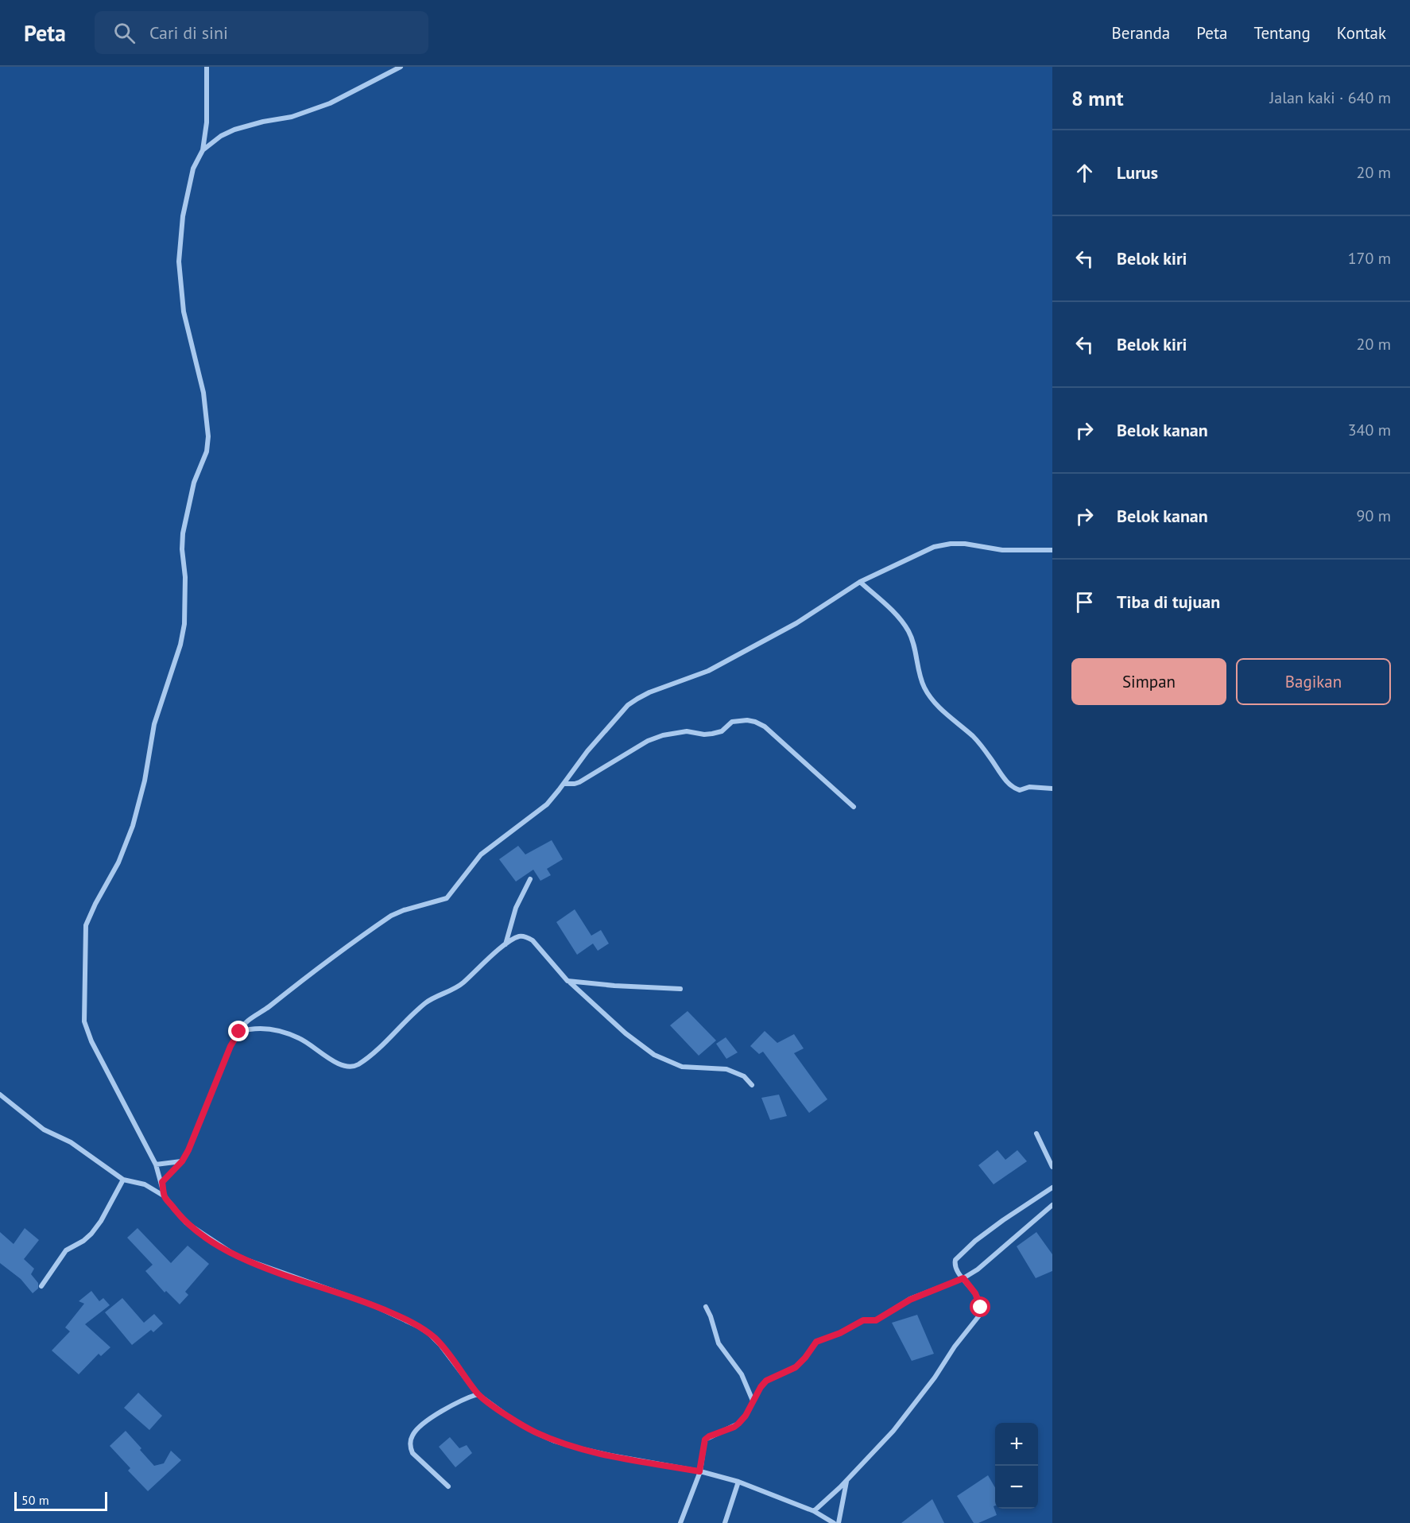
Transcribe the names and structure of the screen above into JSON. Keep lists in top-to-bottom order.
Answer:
{
  "scale_bar": "50 m",
  "page": {
    "header": "Peta",
    "search": "Cari di sini",
    "nav": [
      "Beranda",
      "Peta",
      "Tentang",
      "Kontak"
    ],
    "heading": ["8 mnt", "Jalan kaki · 640 m"],
    "list": [
      ["Lurus", "20 m"],
      ["Belok kiri", "170 m"],
      ["Belok kiri", "20 m"],
      ["Belok kanan", "340 m"],
      ["Belok kanan", "90 m"],
      "Tiba di tujuan"
    ],
    "buttons": ["Simpan", "Bagikan"],
    "map_buttons": ["+", "−"],
    "scale": "50 m"
  }
}
